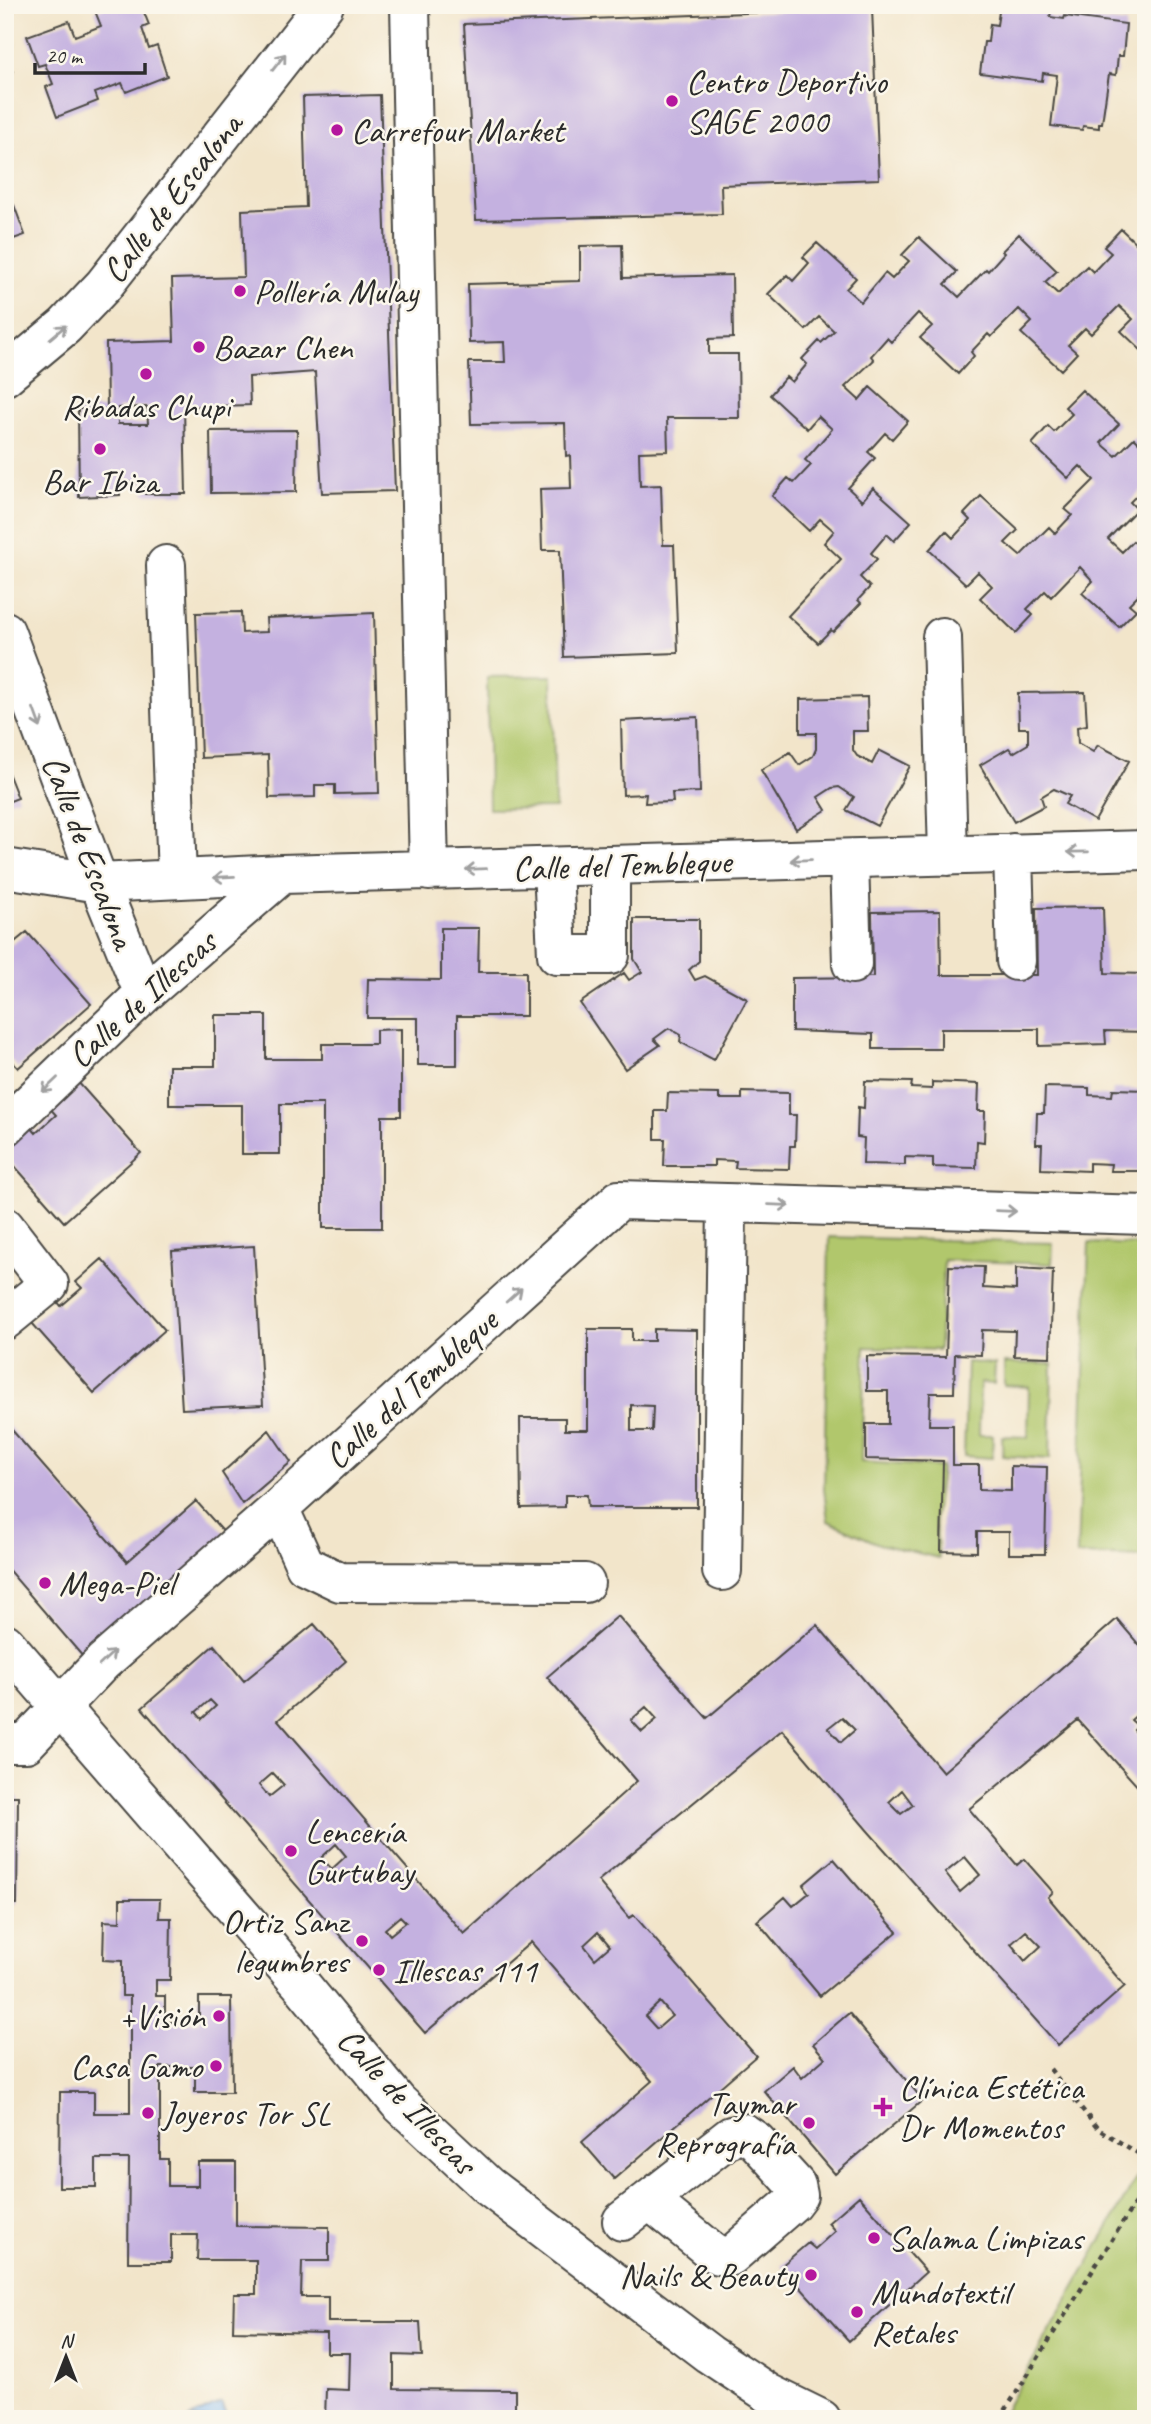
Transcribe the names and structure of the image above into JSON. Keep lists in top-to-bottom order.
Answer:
{
  "streets": {
    "street": ["Calle de Escalona", "Calle del Tembleque", "Calle de Illescas"]
  },
  "crossings": [
    ["Calle de Escalona", "Calle del Tembleque"],
    ["Calle de Escalona", "Calle de Illescas"],
    ["Calle del Tembleque", "Calle de Illescas"]
  ],
  "places": {
    "other": [
      "Centro Deportivo SAGE 2000",
      "Carrefour Market",
      "Pollería Mulay",
      "Bazar Chen",
      "Ribadas Chupi",
      "Bar Ibiza",
      "Mega-Piel",
      "Lencería Gurtubay",
      "Ortiz Sanz legumbres",
      "Illescas 111",
      "+Visión",
      "Casa Gamo",
      "Joyeros Tor SL",
      "Taymar Reprografía",
      "Salama Limpizas",
      "Nails & Beauty",
      "Mundotextil Retales"
    ],
    "health": ["Clínica Estética Dr Momentos"]
  },
  "scale_bar": "20 m",
  "north": "top"
}
